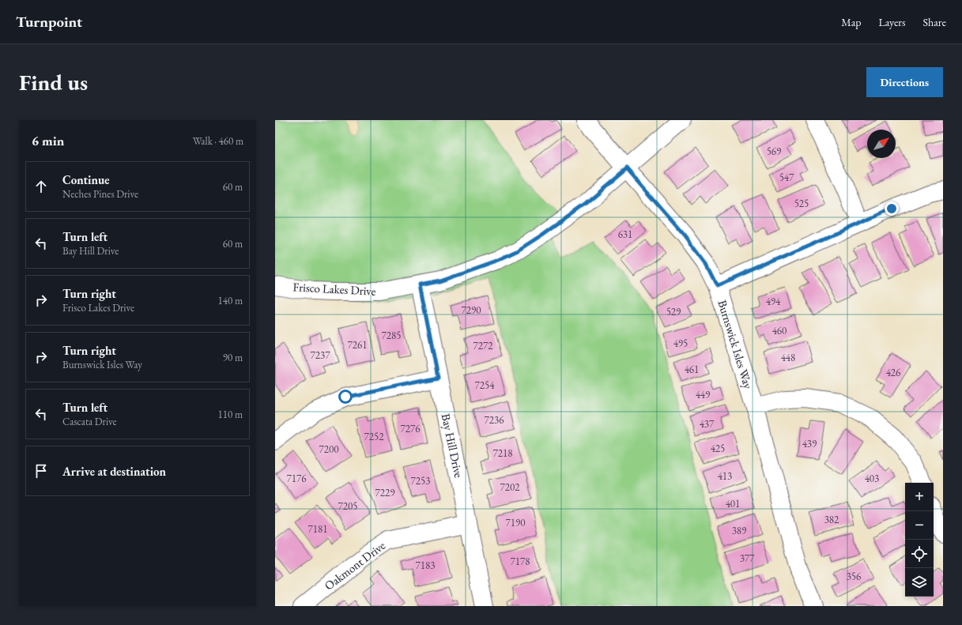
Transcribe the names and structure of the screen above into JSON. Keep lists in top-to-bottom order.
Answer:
{
  "streets": {
    "street": [
      "Frisco Lakes Drive",
      "Burnswick Isles Way",
      "Bay Hill Drive",
      "Oakmont Drive"
    ]
  },
  "crossings": [
    ["Frisco Lakes Drive", "Burnswick Isles Way"],
    ["Frisco Lakes Drive", "Bay Hill Drive"],
    ["Bay Hill Drive", "Oakmont Drive"]
  ],
  "house_numbers": [
    "569",
    "547",
    "525",
    "631",
    "494",
    "7290",
    "529",
    "460",
    "7285",
    "495",
    "7261",
    "7272",
    "7237",
    "448",
    "461",
    "426",
    "7254",
    "449",
    "7236",
    "437",
    "7276",
    "7252",
    "439",
    "425",
    "7200",
    "7218",
    "413",
    "7176",
    "403",
    "7253",
    "7202",
    "7229",
    "401",
    "7205",
    "382",
    "7190",
    "7181",
    "389",
    "377",
    "7178",
    "7183",
    "356"
  ],
  "north": "top right",
  "page": {
    "header": "Turnpoint",
    "nav": ["Map", "Layers", "Share"],
    "buttons": "Directions",
    "title": "Find us",
    "heading": ["6 min", "Walk · 460 m"],
    "list": [
      ["Continue", "Neches Pines Drive", "60 m"],
      ["Turn left", "Bay Hill Drive", "60 m"],
      ["Turn right", "Frisco Lakes Drive", "140 m"],
      ["Turn right", "Burnswick Isles Way", "90 m"],
      ["Turn left", "Cascata Drive", "110 m"],
      "Arrive at destination"
    ],
    "map_buttons": ["+", "−"]
  }
}
